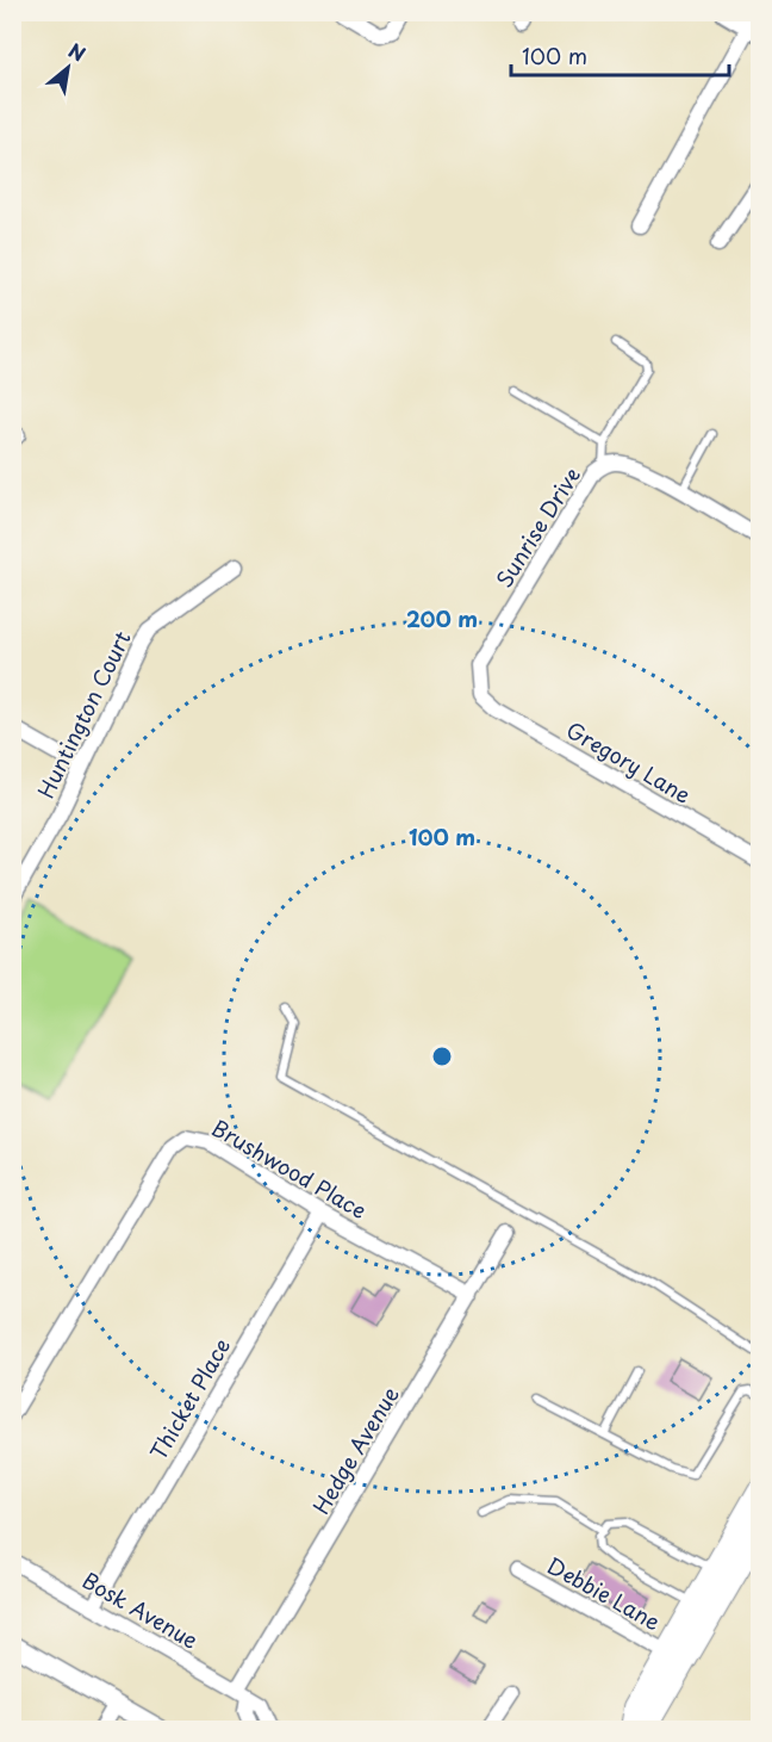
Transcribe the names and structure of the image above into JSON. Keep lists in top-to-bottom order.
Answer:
{
  "streets": {
    "street": [
      "Sunrise Drive",
      "Huntington Court",
      "Gregory Lane",
      "Brushwood Place",
      "Thicket Place",
      "Hedge Avenue",
      "Debbie Lane",
      "Bosk Avenue"
    ]
  },
  "crossings": [
    ["Sunrise Drive", "Gregory Lane"],
    ["Brushwood Place", "Thicket Place"],
    ["Brushwood Place", "Hedge Avenue"],
    ["Thicket Place", "Bosk Avenue"],
    ["Hedge Avenue", "Bosk Avenue"]
  ],
  "scale_bar": "100 m",
  "north": "top right",
  "rings": ["200 m", "100 m"]
}
